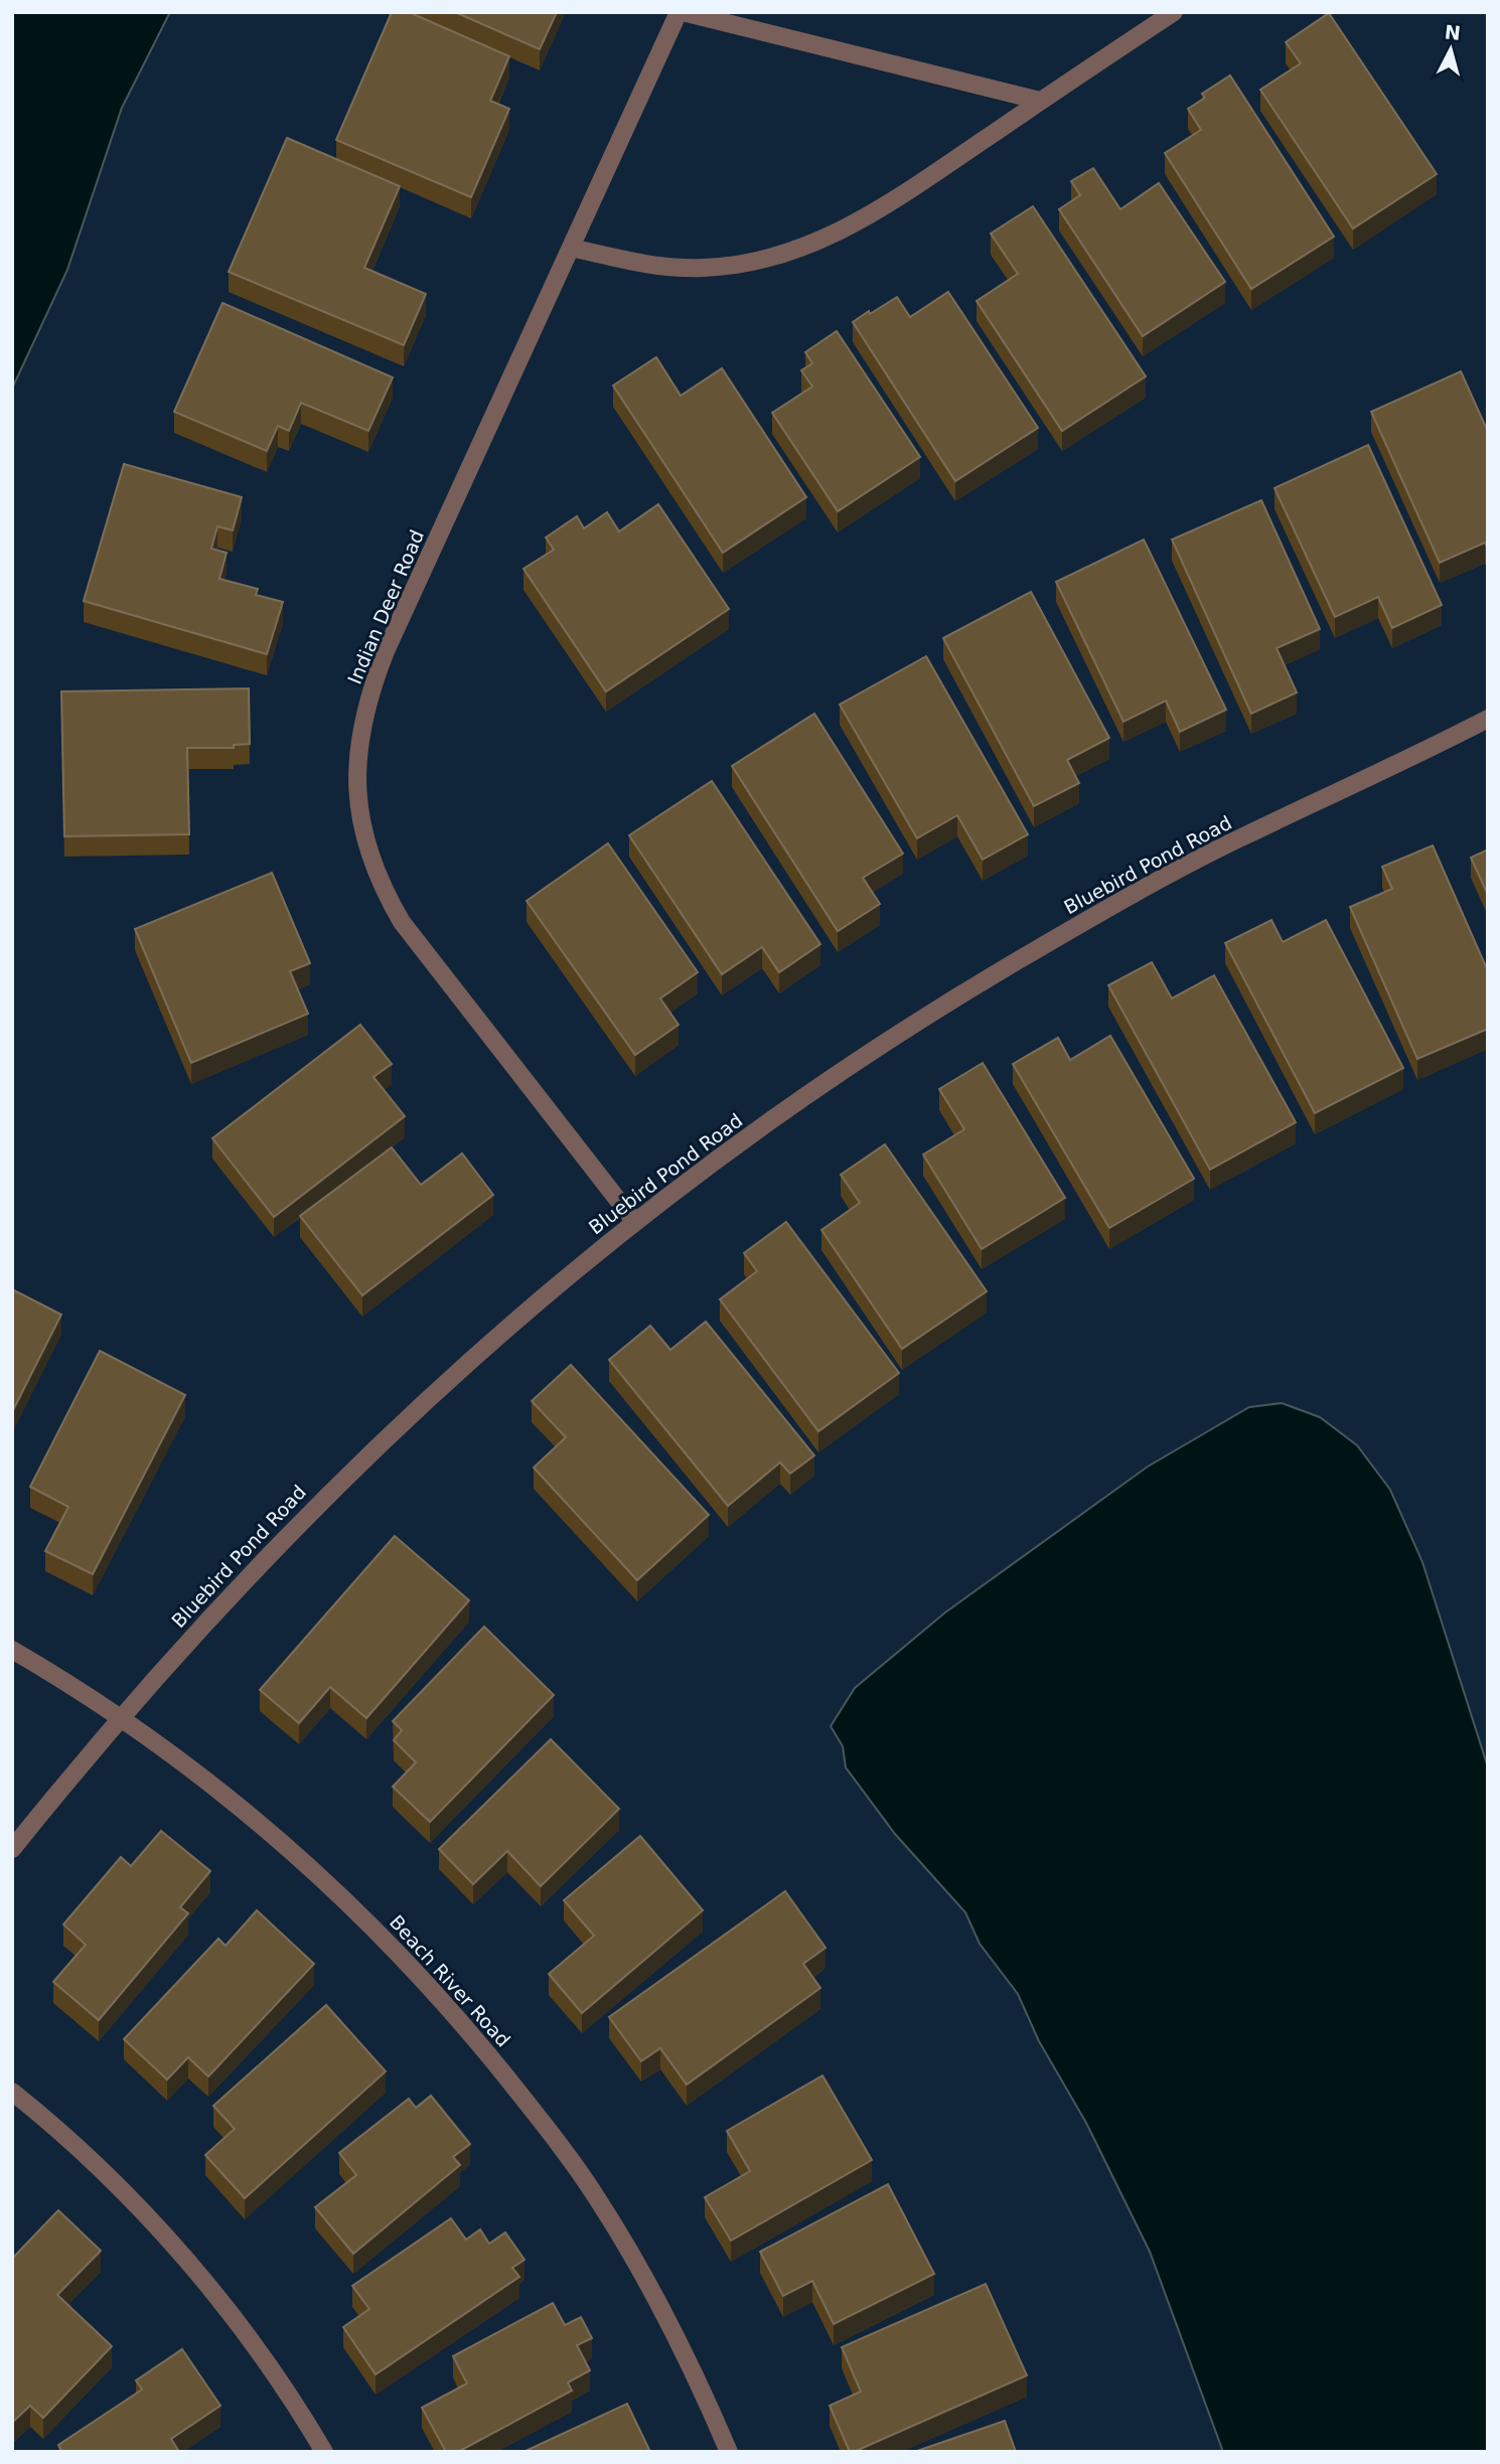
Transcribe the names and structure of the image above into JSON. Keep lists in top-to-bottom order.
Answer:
{
  "streets": {
    "street": ["Indian Deer Road", "Bluebird Pond Road", "Beach River Road"]
  },
  "crossings": [
    ["Indian Deer Road", "Bluebird Pond Road"],
    ["Bluebird Pond Road", "Beach River Road"]
  ],
  "north": "top"
}
